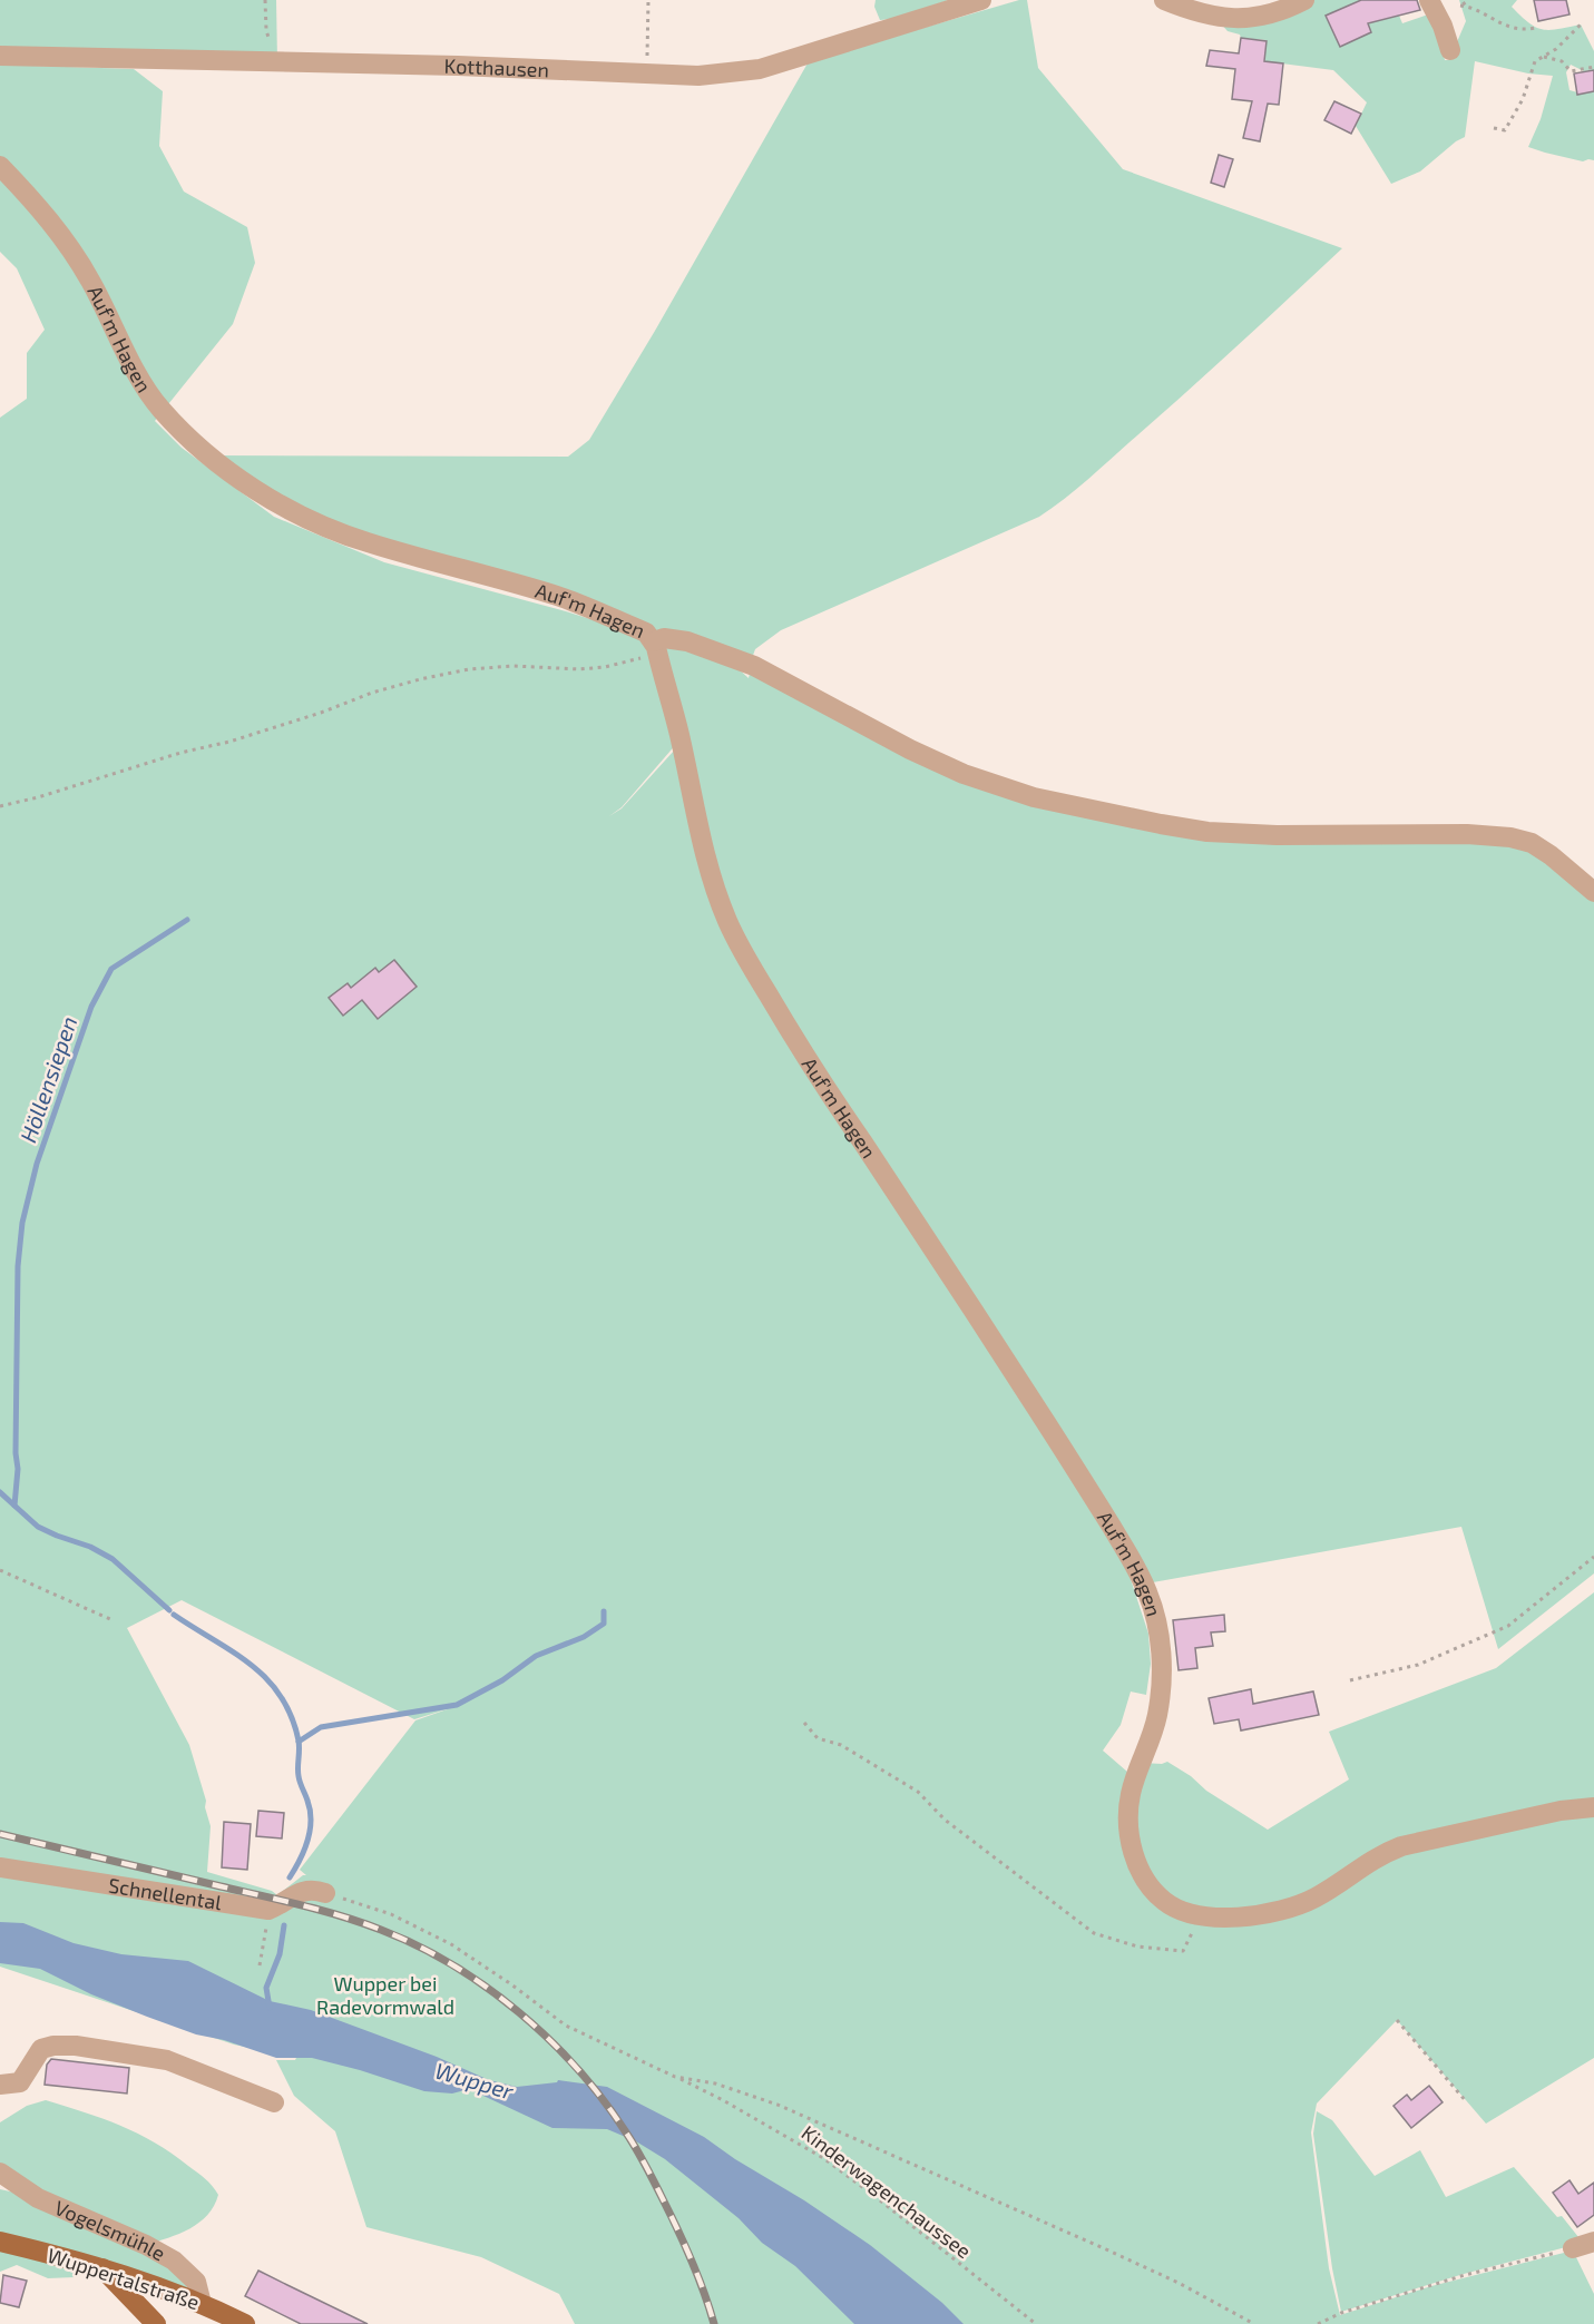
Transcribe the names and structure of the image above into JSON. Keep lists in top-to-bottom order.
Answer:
{
  "streets": {
    "main road": ["Wuppertalstraße"],
    "street": [
      "Kotthausen",
      "Auf'm Hagen",
      "Schnellental",
      "Vogelsmühle"
    ],
    "path": ["Kinderwagenchaussee"]
  },
  "crossings": [
    ["Vogelsmühle", "Wuppertalstraße"]
  ],
  "water": ["Höllensiepen", "Wupper"],
  "parks": ["Wupper bei Radevormwald"]
}
